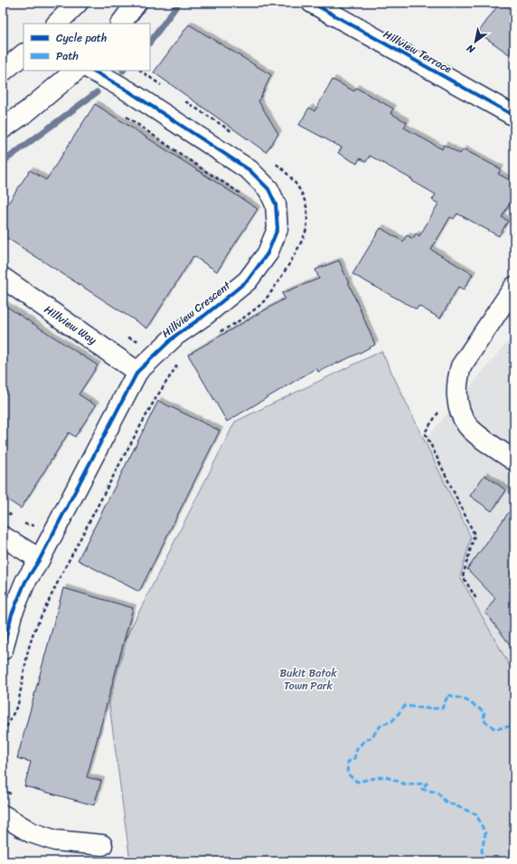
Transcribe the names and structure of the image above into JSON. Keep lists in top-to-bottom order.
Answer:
{
  "streets": {
    "street": ["Hillview Terrace", "Hillview Crescent", "Hillview Way"]
  },
  "crossings": [
    ["Hillview Crescent", "Hillview Way"]
  ],
  "parks": ["Bukit Batok Town Park"],
  "legend": ["Cycle path", "Path"],
  "north": "bottom left"
}
